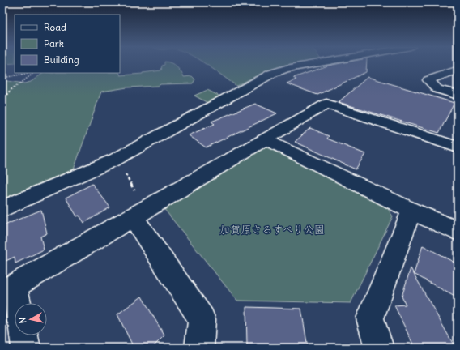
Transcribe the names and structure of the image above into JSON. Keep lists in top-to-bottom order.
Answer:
{
  "parks": ["加賀原さるすべり公園"],
  "legend": ["Road", "Park", "Building"],
  "north": "left"
}
